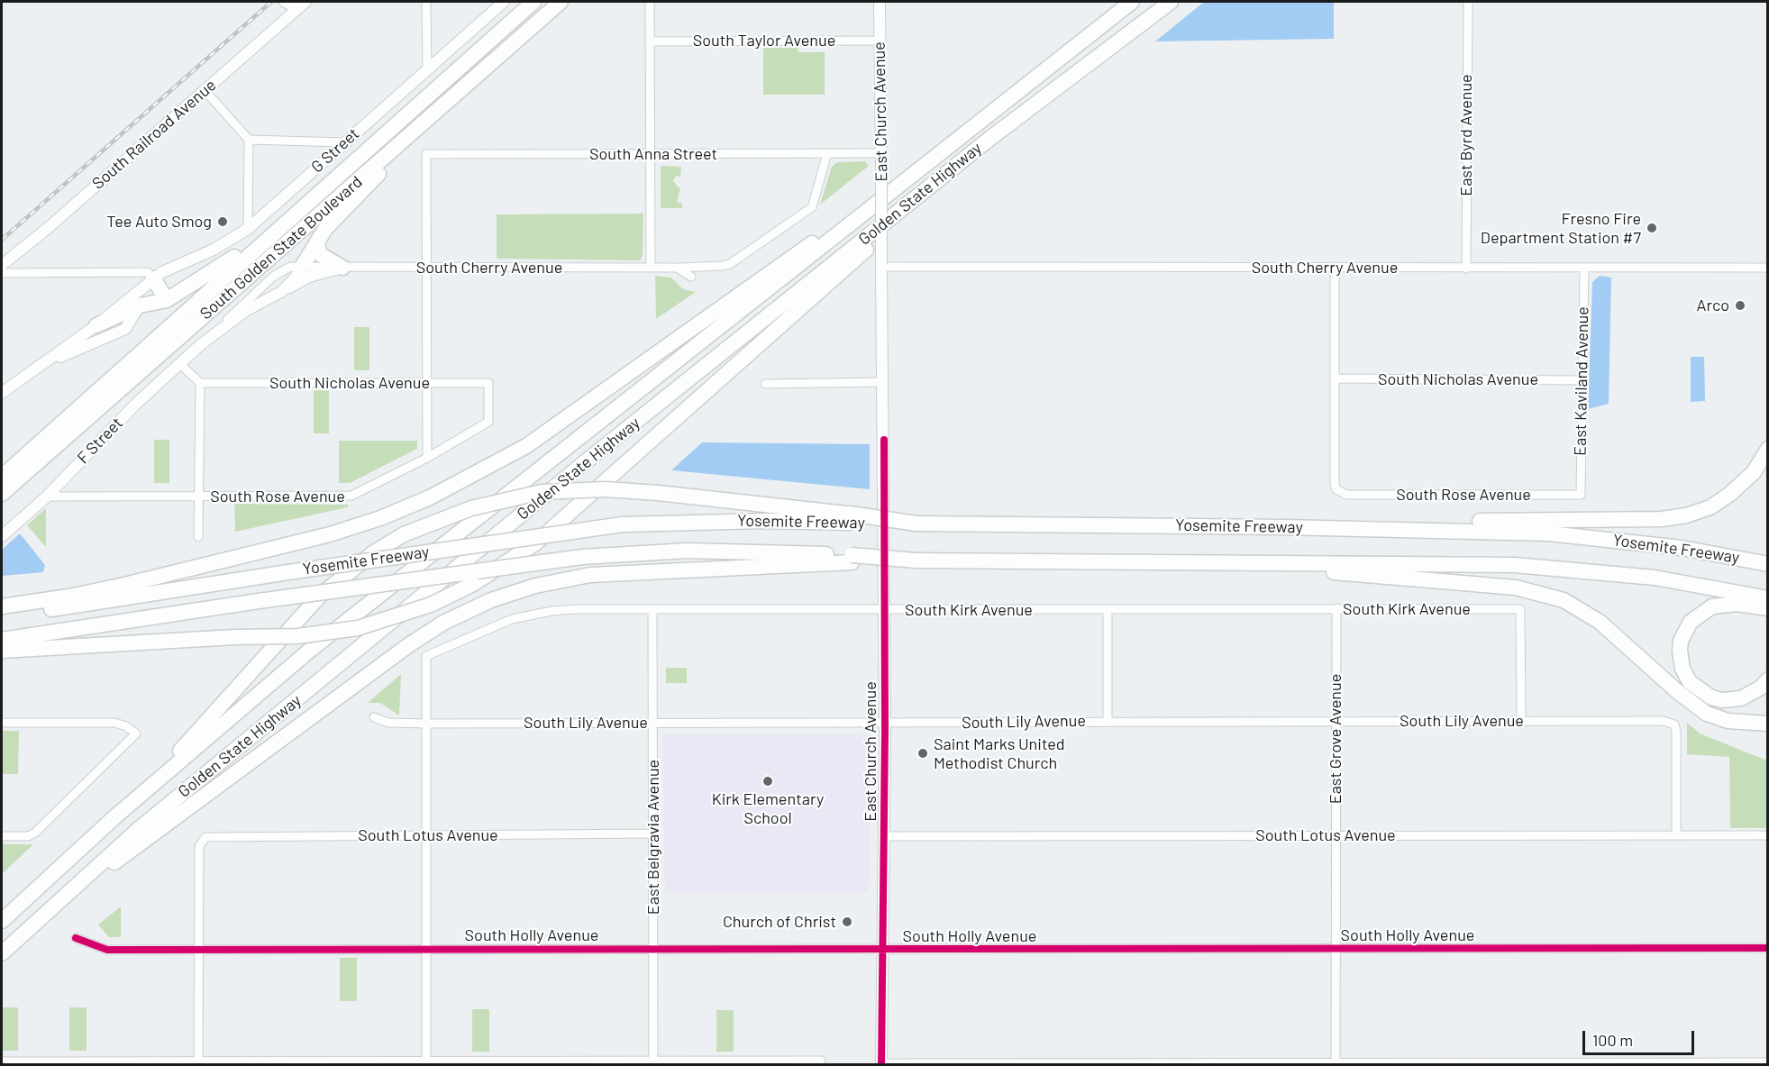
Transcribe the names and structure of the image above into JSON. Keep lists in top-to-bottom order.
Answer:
{
  "streets": {
    "highway": ["Golden State Highway", "South Golden State Boulevard", "Yosemite Freeway"],
    "street": [
      "South Taylor Avenue",
      "East Church Avenue",
      "South Railroad Avenue",
      "East Byrd Avenue",
      "G Street",
      "South Anna Street",
      "South Cherry Avenue",
      "South Nicholas Avenue",
      "East Kaviland Avenue",
      "F Street",
      "South Rose Avenue",
      "South Kirk Avenue",
      "South Lily Avenue",
      "East Grove Avenue",
      "South Lotus Avenue",
      "East Belgravia Avenue",
      "South Holly Avenue"
    ]
  },
  "crossings": [
    ["South Taylor Avenue", "East Church Avenue"],
    ["East Church Avenue", "South Anna Street"],
    ["East Church Avenue", "South Cherry Avenue"],
    ["East Church Avenue", "South Kirk Avenue"],
    ["East Church Avenue", "South Lily Avenue"],
    ["East Church Avenue", "South Lotus Avenue"],
    ["East Church Avenue", "South Holly Avenue"],
    ["East Byrd Avenue", "South Cherry Avenue"],
    ["South Anna Street", "South Cherry Avenue"],
    ["South Cherry Avenue", "East Kaviland Avenue"],
    ["South Cherry Avenue", "F Street"],
    ["South Nicholas Avenue", "East Kaviland Avenue"],
    ["South Nicholas Avenue", "South Rose Avenue"],
    ["East Kaviland Avenue", "South Rose Avenue"],
    ["F Street", "South Rose Avenue"],
    ["South Kirk Avenue", "South Lily Avenue"],
    ["South Kirk Avenue", "East Grove Avenue"],
    ["South Kirk Avenue", "East Belgravia Avenue"],
    ["South Lily Avenue", "East Grove Avenue"],
    ["South Lily Avenue", "South Lotus Avenue"],
    ["South Lily Avenue", "East Belgravia Avenue"],
    ["East Grove Avenue", "South Lotus Avenue"],
    ["East Grove Avenue", "South Holly Avenue"],
    ["South Lotus Avenue", "East Belgravia Avenue"],
    ["South Lotus Avenue", "South Holly Avenue"],
    ["East Belgravia Avenue", "South Holly Avenue"]
  ],
  "places": [
    "Tee Auto Smog",
    "Fresno Fire Department Station #7",
    "Arco",
    "Saint Marks United Methodist Church",
    "Kirk Elementary School",
    "Church of Christ"
  ],
  "scale_bar": "100 m"
}
